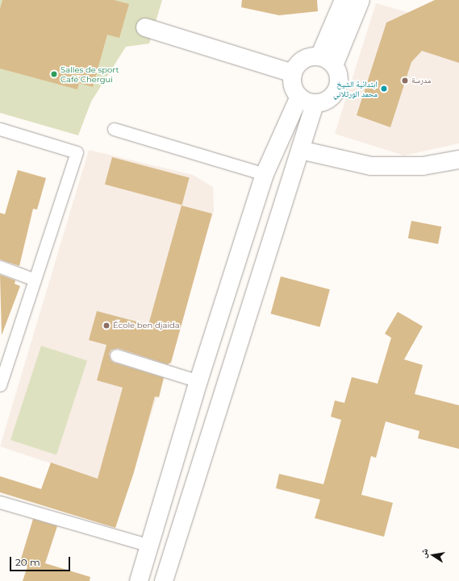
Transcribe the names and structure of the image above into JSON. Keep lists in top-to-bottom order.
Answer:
{
  "places": [
    "Salles de sport Café Chergui",
    "مدرسة",
    "ابتدائية الشيخ محمد الورثلاني",
    "École ben djaida"
  ],
  "scale_bar": "20 m",
  "north": "left"
}
